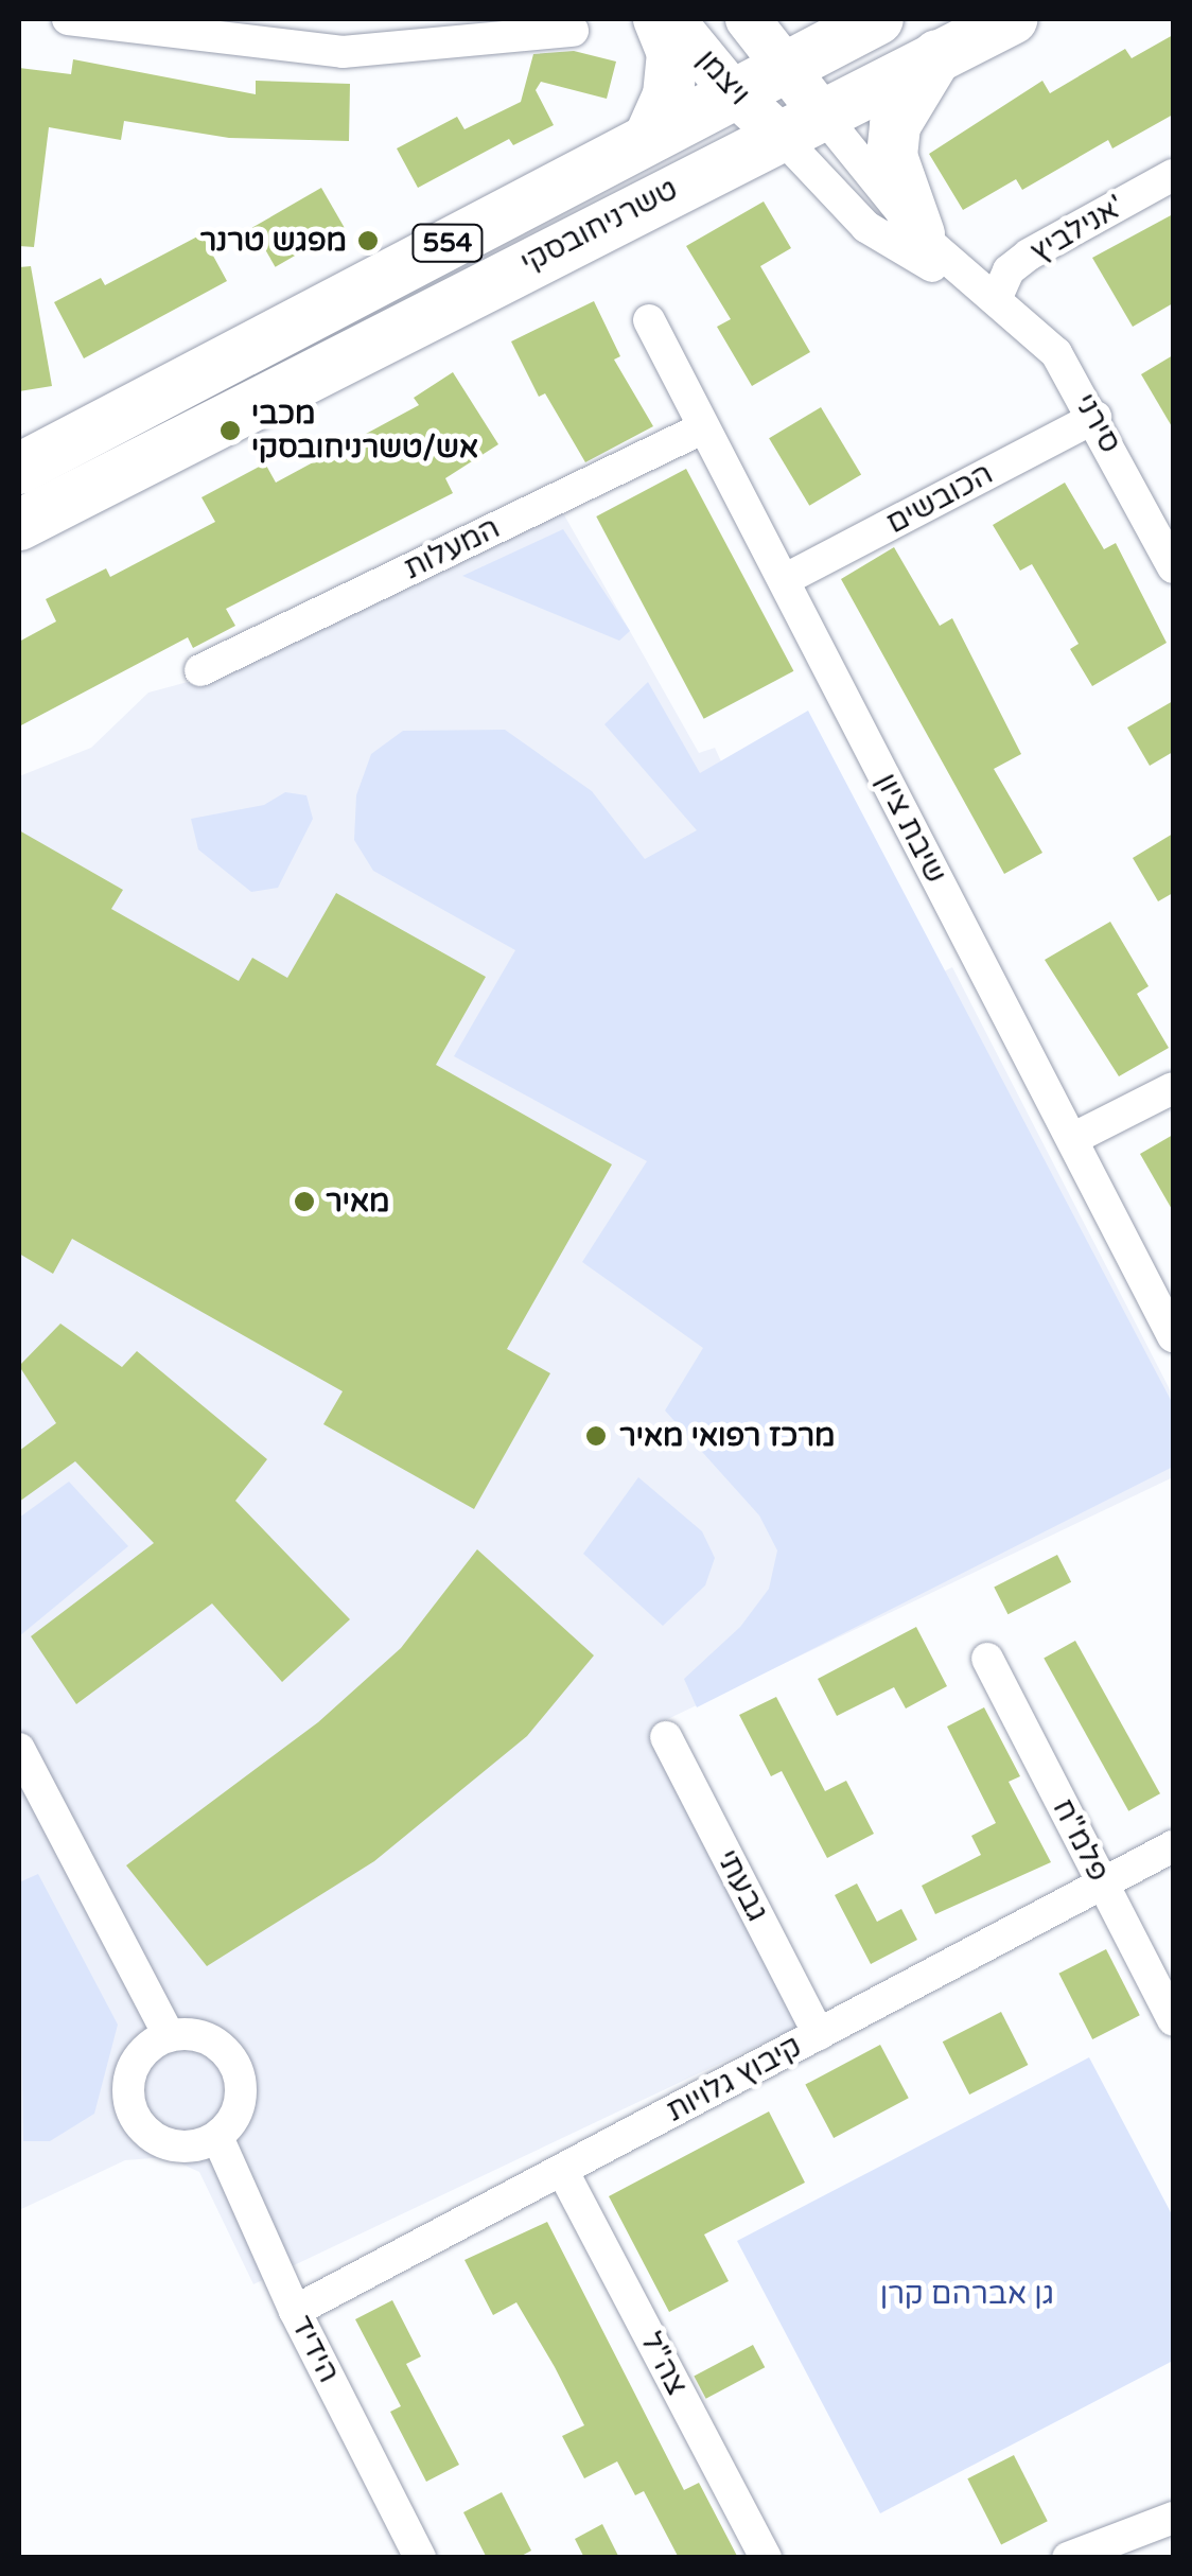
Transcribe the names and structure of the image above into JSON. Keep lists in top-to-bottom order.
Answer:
{
  "streets": {
    "main road": ["ויצמן", "טשרניחובסקי", "554"],
    "street": [
      "אנילביץ'",
      "סירני",
      "הכובשים",
      "המעלות",
      "שיבת ציון",
      "פלמ\"ח",
      "גבעתי",
      "קיבוץ גלויות",
      "הידיד",
      "צה\"ל"
    ]
  },
  "crossings": [
    ["ויצמן", "טשרניחובסקי"],
    ["ויצמן", "סירני"],
    ["טשרניחובסקי", "סירני"],
    ["אנילביץ'", "סירני"],
    ["סירני", "הכובשים"],
    ["הכובשים", "שיבת ציון"],
    ["המעלות", "שיבת ציון"],
    ["פלמ\"ח", "קיבוץ גלויות"],
    ["גבעתי", "קיבוץ גלויות"],
    ["קיבוץ גלויות", "הידיד"],
    ["קיבוץ גלויות", "צה\"ל"]
  ],
  "parks": ["גן אברהם קרן"],
  "places": [
    "מפגש טרנר",
    "מכבי אש/טשרניחובסקי",
    "מאיר",
    "מרכז רפואי מאיר"
  ]
}
